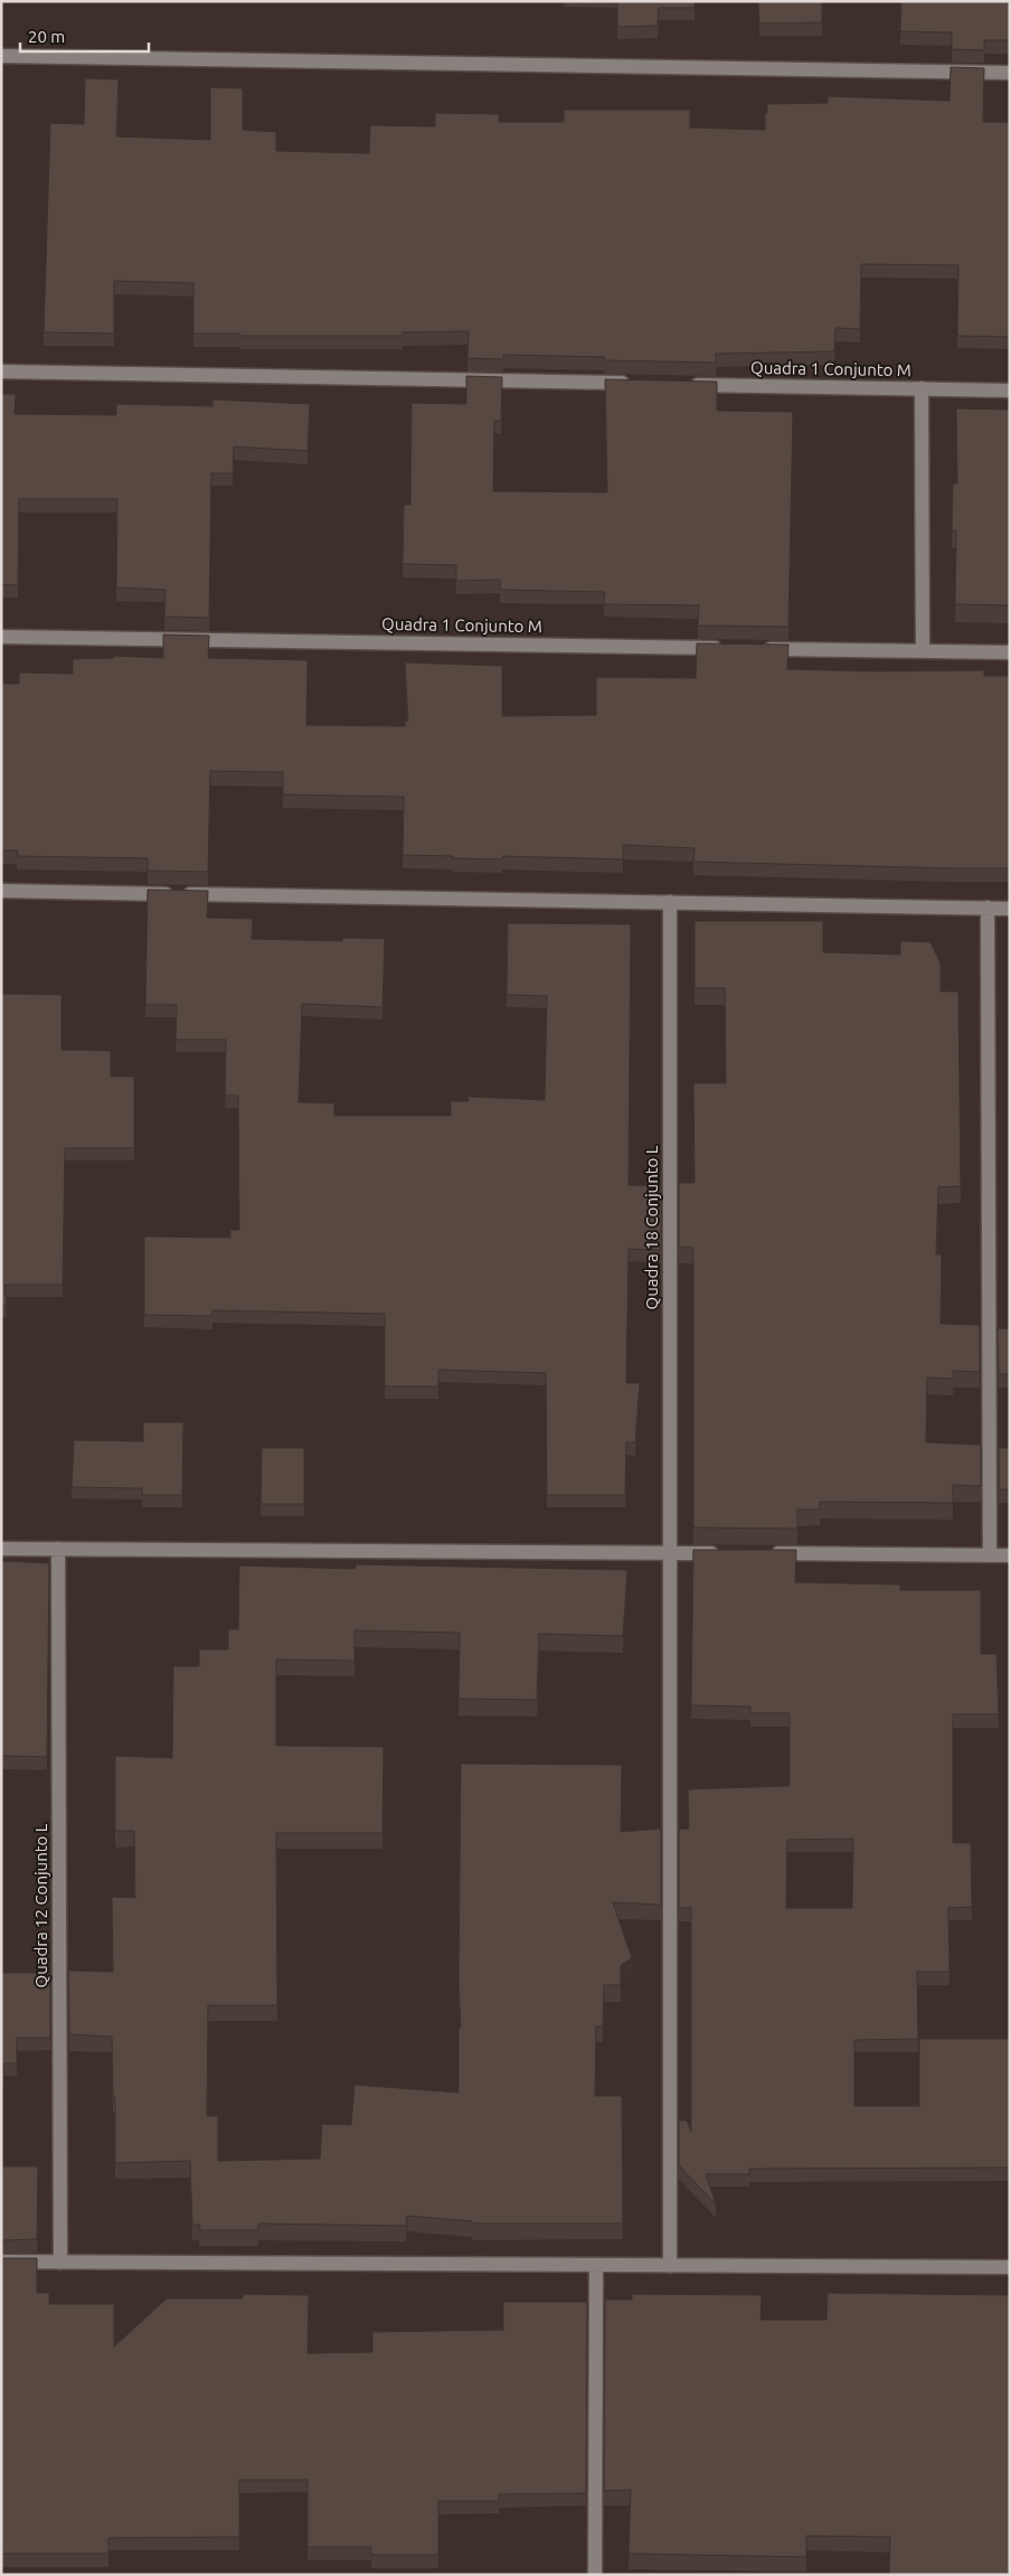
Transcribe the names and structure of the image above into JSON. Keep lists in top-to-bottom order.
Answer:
{
  "streets": {
    "street": ["Quadra 1 Conjunto M", "Quadra 18 Conjunto L", "Quadra 12 Conjunto L"]
  },
  "scale_bar": "20 m"
}
